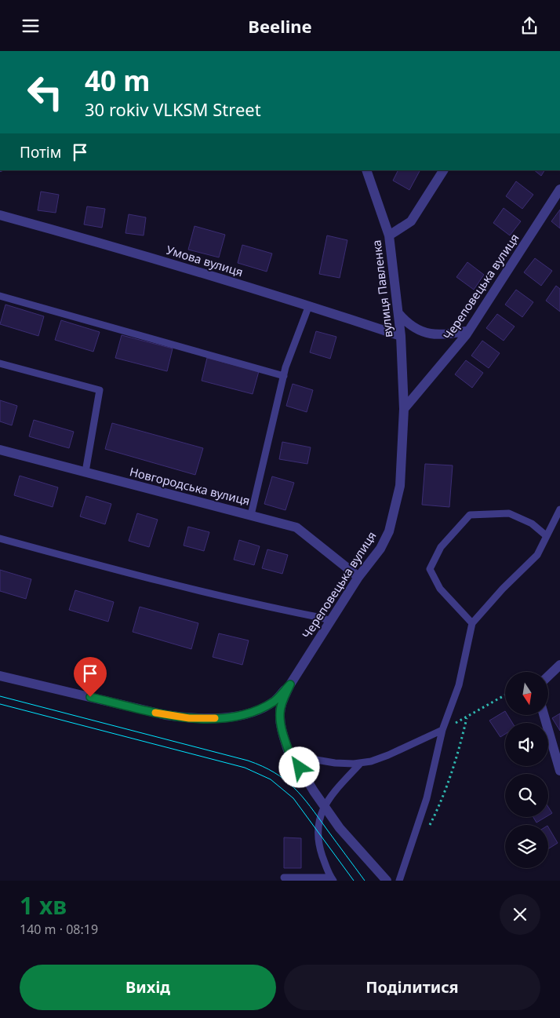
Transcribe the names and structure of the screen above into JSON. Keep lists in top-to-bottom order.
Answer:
{
  "streets": {
    "street": [
      "Умова вулиця",
      "Череповецька вулиця",
      "вулиця Павленка",
      "Новгородська вулиця"
    ]
  },
  "crossings": [
    ["Умова вулиця", "вулиця Павленка"],
    ["Череповецька вулиця", "вулиця Павленка"],
    ["Череповецька вулиця", "Новгородська вулиця"]
  ],
  "north": "bottom",
  "page": {
    "header": "Beeline",
    "turn": ["40 m", "30 rokiv VLKSM Street"],
    "then": "Потім",
    "heading": ["1 хв", "140 m · 08:19"],
    "buttons": ["Вихід", "Поділитися"]
  }
}
